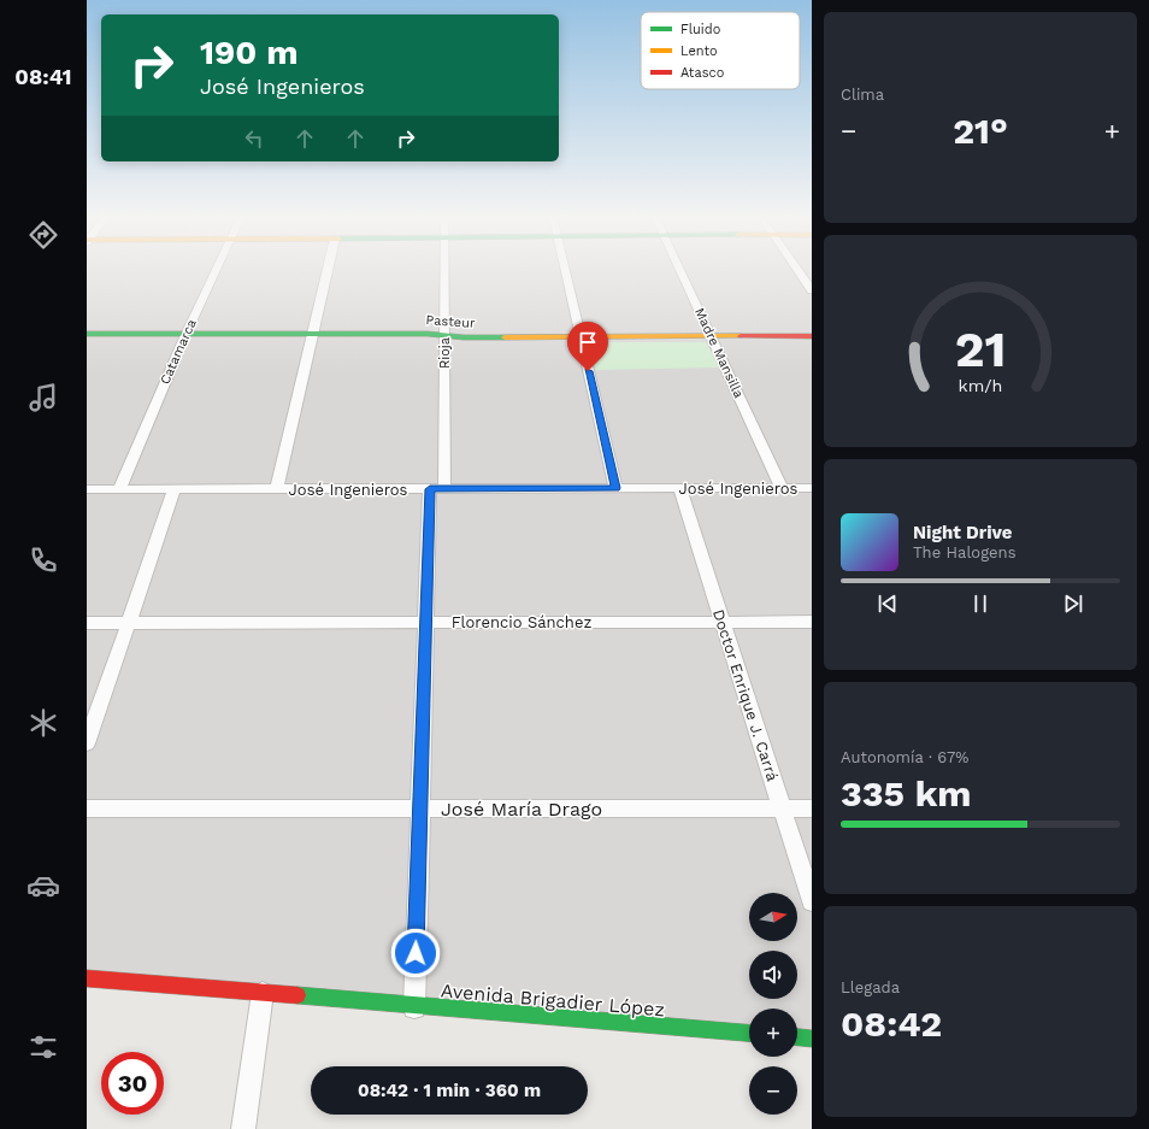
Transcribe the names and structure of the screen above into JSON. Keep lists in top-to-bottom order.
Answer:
{
  "streets": {
    "street": [
      "Pasteur",
      "Catamarca",
      "Rioja",
      "Madre Mansilla",
      "José Ingenieros",
      "Florencio Sánchez",
      "Doctor Enrique J. Carrá",
      "José María Drago",
      "Avenida Brigadier López"
    ]
  },
  "crossings": [
    ["Pasteur", "Catamarca"],
    ["Pasteur", "Rioja"],
    ["Pasteur", "Madre Mansilla"],
    ["Catamarca", "José Ingenieros"],
    ["Rioja", "José Ingenieros"],
    ["Rioja", "Florencio Sánchez"],
    ["Rioja", "José María Drago"],
    ["Rioja", "Avenida Brigadier López"],
    ["Madre Mansilla", "José Ingenieros"],
    ["José Ingenieros", "Doctor Enrique J. Carrá"],
    ["Florencio Sánchez", "Doctor Enrique J. Carrá"],
    ["Doctor Enrique J. Carrá", "José María Drago"]
  ],
  "legend": ["Fluido", "Lento", "Atasco"],
  "north": "right",
  "page": {
    "tabs": "08:41",
    "tile": [
      "Clima",
      ["Autonomía · 67%", "335 km"],
      ["Llegada", "08:42"]
    ],
    "turn": ["190 m", "José Ingenieros"],
    "heat": ["−", "21°", "+"],
    "song": ["Night Drive", "The Halogens"],
    "map_buttons": ["+", "−"],
    "limit": "30",
    "trip": "08:42 · 1 min · 360 m",
    "gauge": ["21", "km/h"]
  }
}
